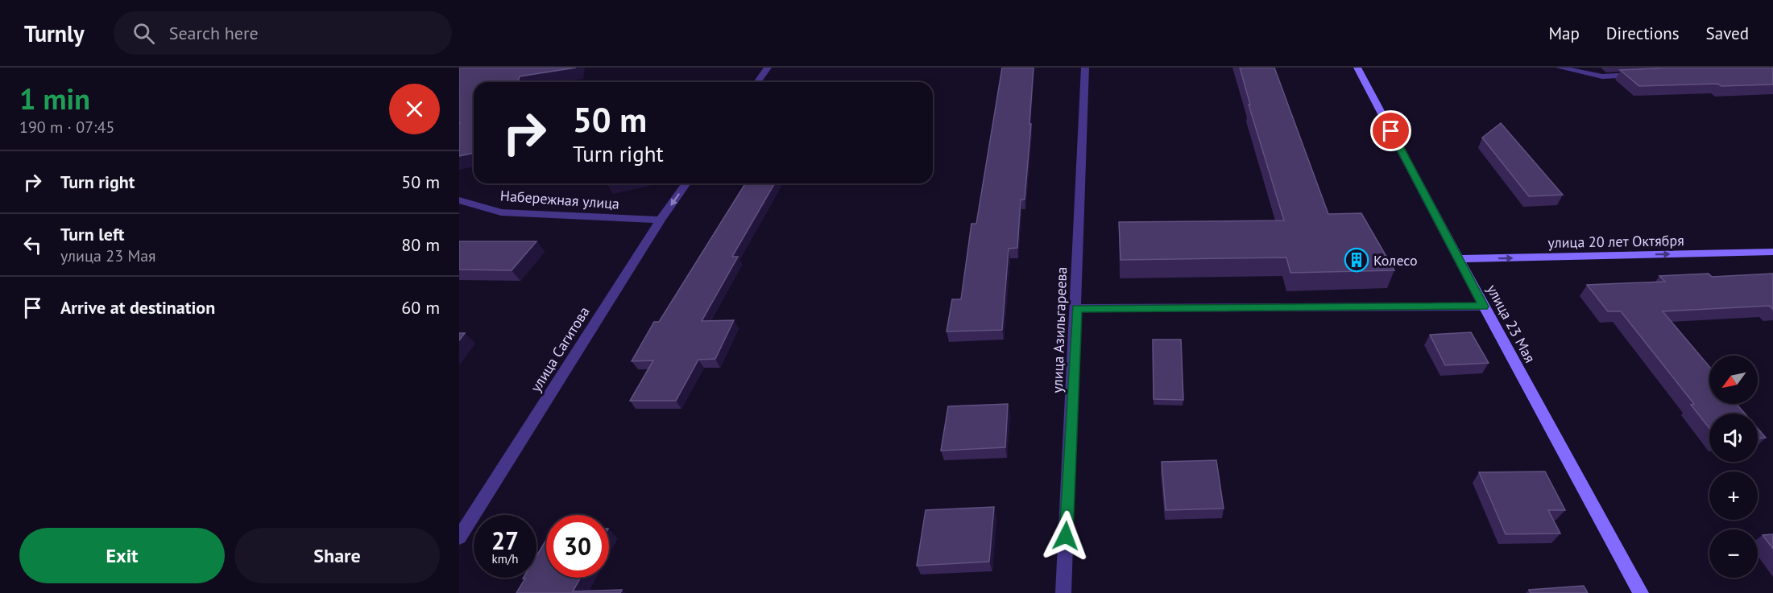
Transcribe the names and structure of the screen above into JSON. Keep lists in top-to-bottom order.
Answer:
{
  "streets": {
    "main road": ["улица 20 лет Октября", "улица 23 Мая"],
    "street": ["Набережная улица", "улица Азильгареева", "улица Сагитова"]
  },
  "crossings": [
    ["Набережная улица", "улица Сагитова"],
    ["улица 20 лет Октября", "улица 23 Мая"]
  ],
  "one_way": ["улица 20 лет Октября"],
  "places": {
    "building": ["Колесо"]
  },
  "north": "bottom left",
  "page": {
    "header": "Turnly",
    "search": "Search here",
    "nav": ["Map", "Directions", "Saved"],
    "heading": ["1 min", "190 m · 07:45"],
    "turn": ["50 m", "Turn right"],
    "list": [
      {
        "name": "Turn right",
        "value": "50 m"
      },
      {
        "name": "Turn left",
        "note": "улица 23 Мая",
        "value": "80 m"
      },
      {
        "name": "Arrive at destination",
        "value": "60 m"
      }
    ],
    "map_buttons": ["+", "−"],
    "speed": "27 km/h",
    "limit": "30",
    "buttons": ["Exit", "Share"]
  }
}
